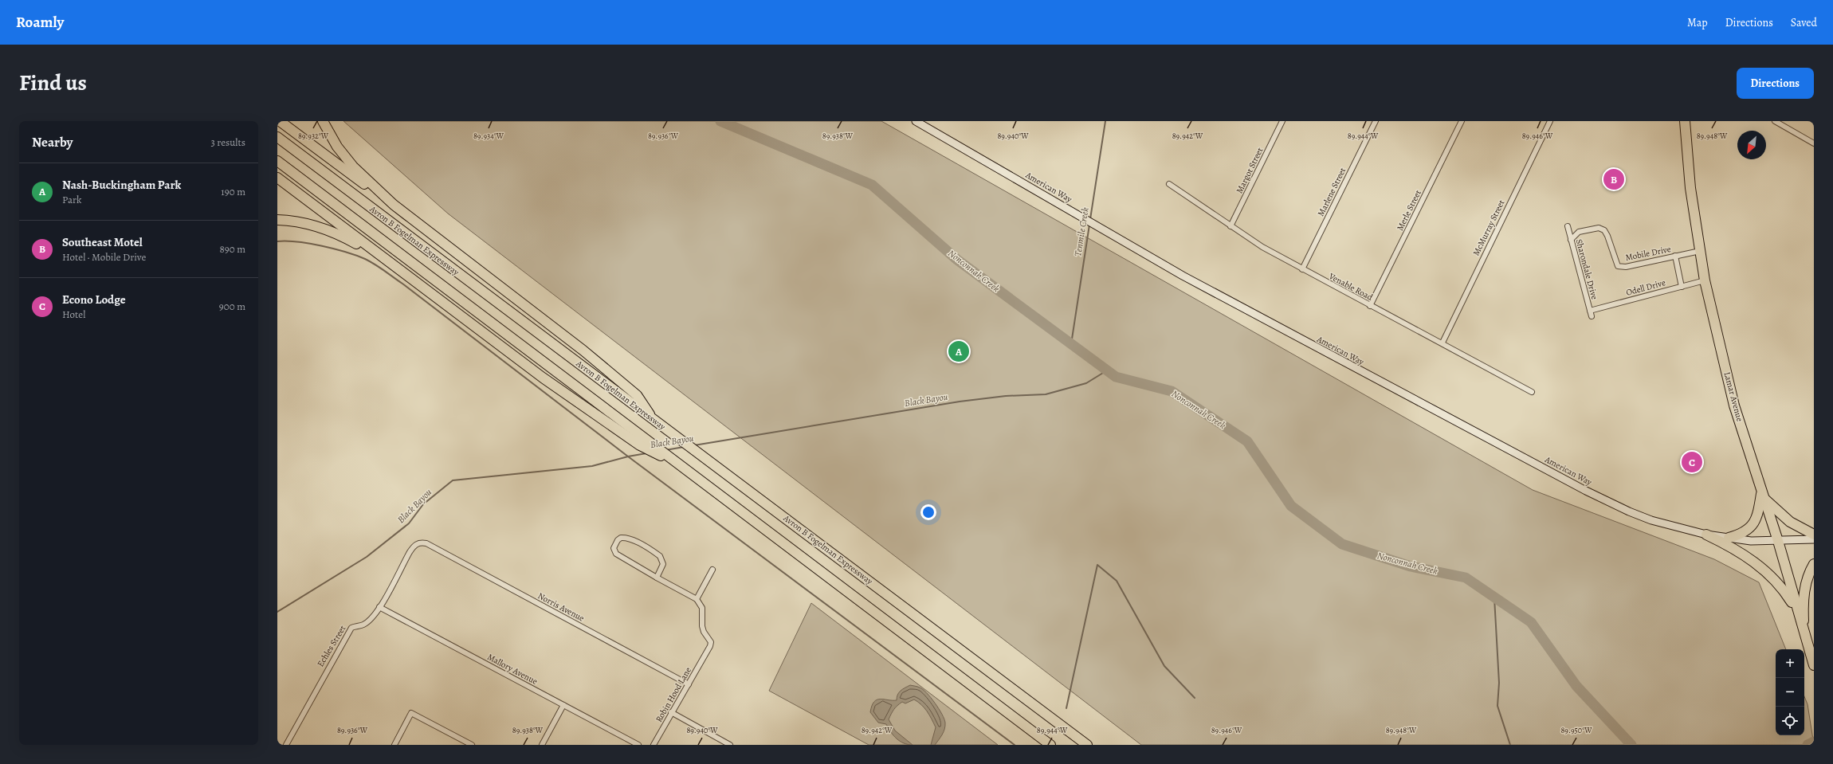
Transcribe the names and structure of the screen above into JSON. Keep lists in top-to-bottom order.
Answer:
{
  "streets": {
    "highway": ["Avron B Fogelman Expressway", "Lamar Avenue"],
    "main road": ["American Way"],
    "street": [
      "Margot Street",
      "Marlene Street",
      "Merle Street",
      "McMurray Street",
      "Mobile Drive",
      "Sharondale Drive",
      "Venable Road",
      "Odell Drive",
      "Norris Avenue",
      "Echles Street",
      "Mallory Avenue",
      "Robin Hood Lane"
    ]
  },
  "crossings": [
    ["Margot Street", "Venable Road"],
    ["American Way", "Lamar Avenue"],
    ["Marlene Street", "Venable Road"],
    ["Merle Street", "Venable Road"],
    ["McMurray Street", "Venable Road"],
    ["Mobile Drive", "Sharondale Drive"],
    ["Mobile Drive", "Lamar Avenue"],
    ["Sharondale Drive", "Odell Drive"],
    ["Odell Drive", "Lamar Avenue"],
    ["Norris Avenue", "Echles Street"],
    ["Norris Avenue", "Robin Hood Lane"],
    ["Echles Street", "Mallory Avenue"]
  ],
  "water": ["Tenmile Creek", "Nonconnah Creek", "Black Bayou"],
  "north": "bottom left",
  "page": {
    "header": "Roamly",
    "nav": ["Map", "Directions", "Saved"],
    "title": "Find us",
    "buttons": "Directions",
    "heading": ["Nearby", "3 results"],
    "list": [
      {
        "mark": "A",
        "name": "Nash-Buckingham Park",
        "note": "Park",
        "value": "190 m"
      },
      {
        "mark": "B",
        "name": "Southeast Motel",
        "note": "Hotel · Mobile Drive",
        "value": "890 m"
      },
      {
        "mark": "C",
        "name": "Econo Lodge",
        "note": "Hotel",
        "value": "900 m"
      }
    ],
    "pins": ["B", "A", "C"],
    "map_buttons": ["+", "−"]
  },
  "coordinates": [
    "89.932°W",
    "89.934°W",
    "89.936°W",
    "89.938°W",
    "89.940°W",
    "89.942°W",
    "89.944°W",
    "89.946°W",
    "89.948°W",
    "89.950°W"
  ]
}
